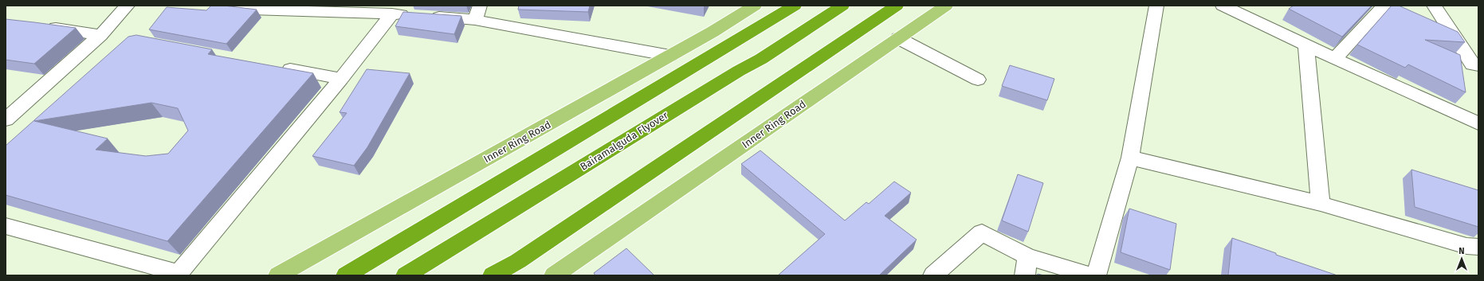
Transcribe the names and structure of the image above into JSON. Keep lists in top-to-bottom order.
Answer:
{
  "streets": {
    "highway": ["Bairamalguda Flyover"],
    "main road": ["Inner Ring Road"]
  },
  "north": "top"
}
